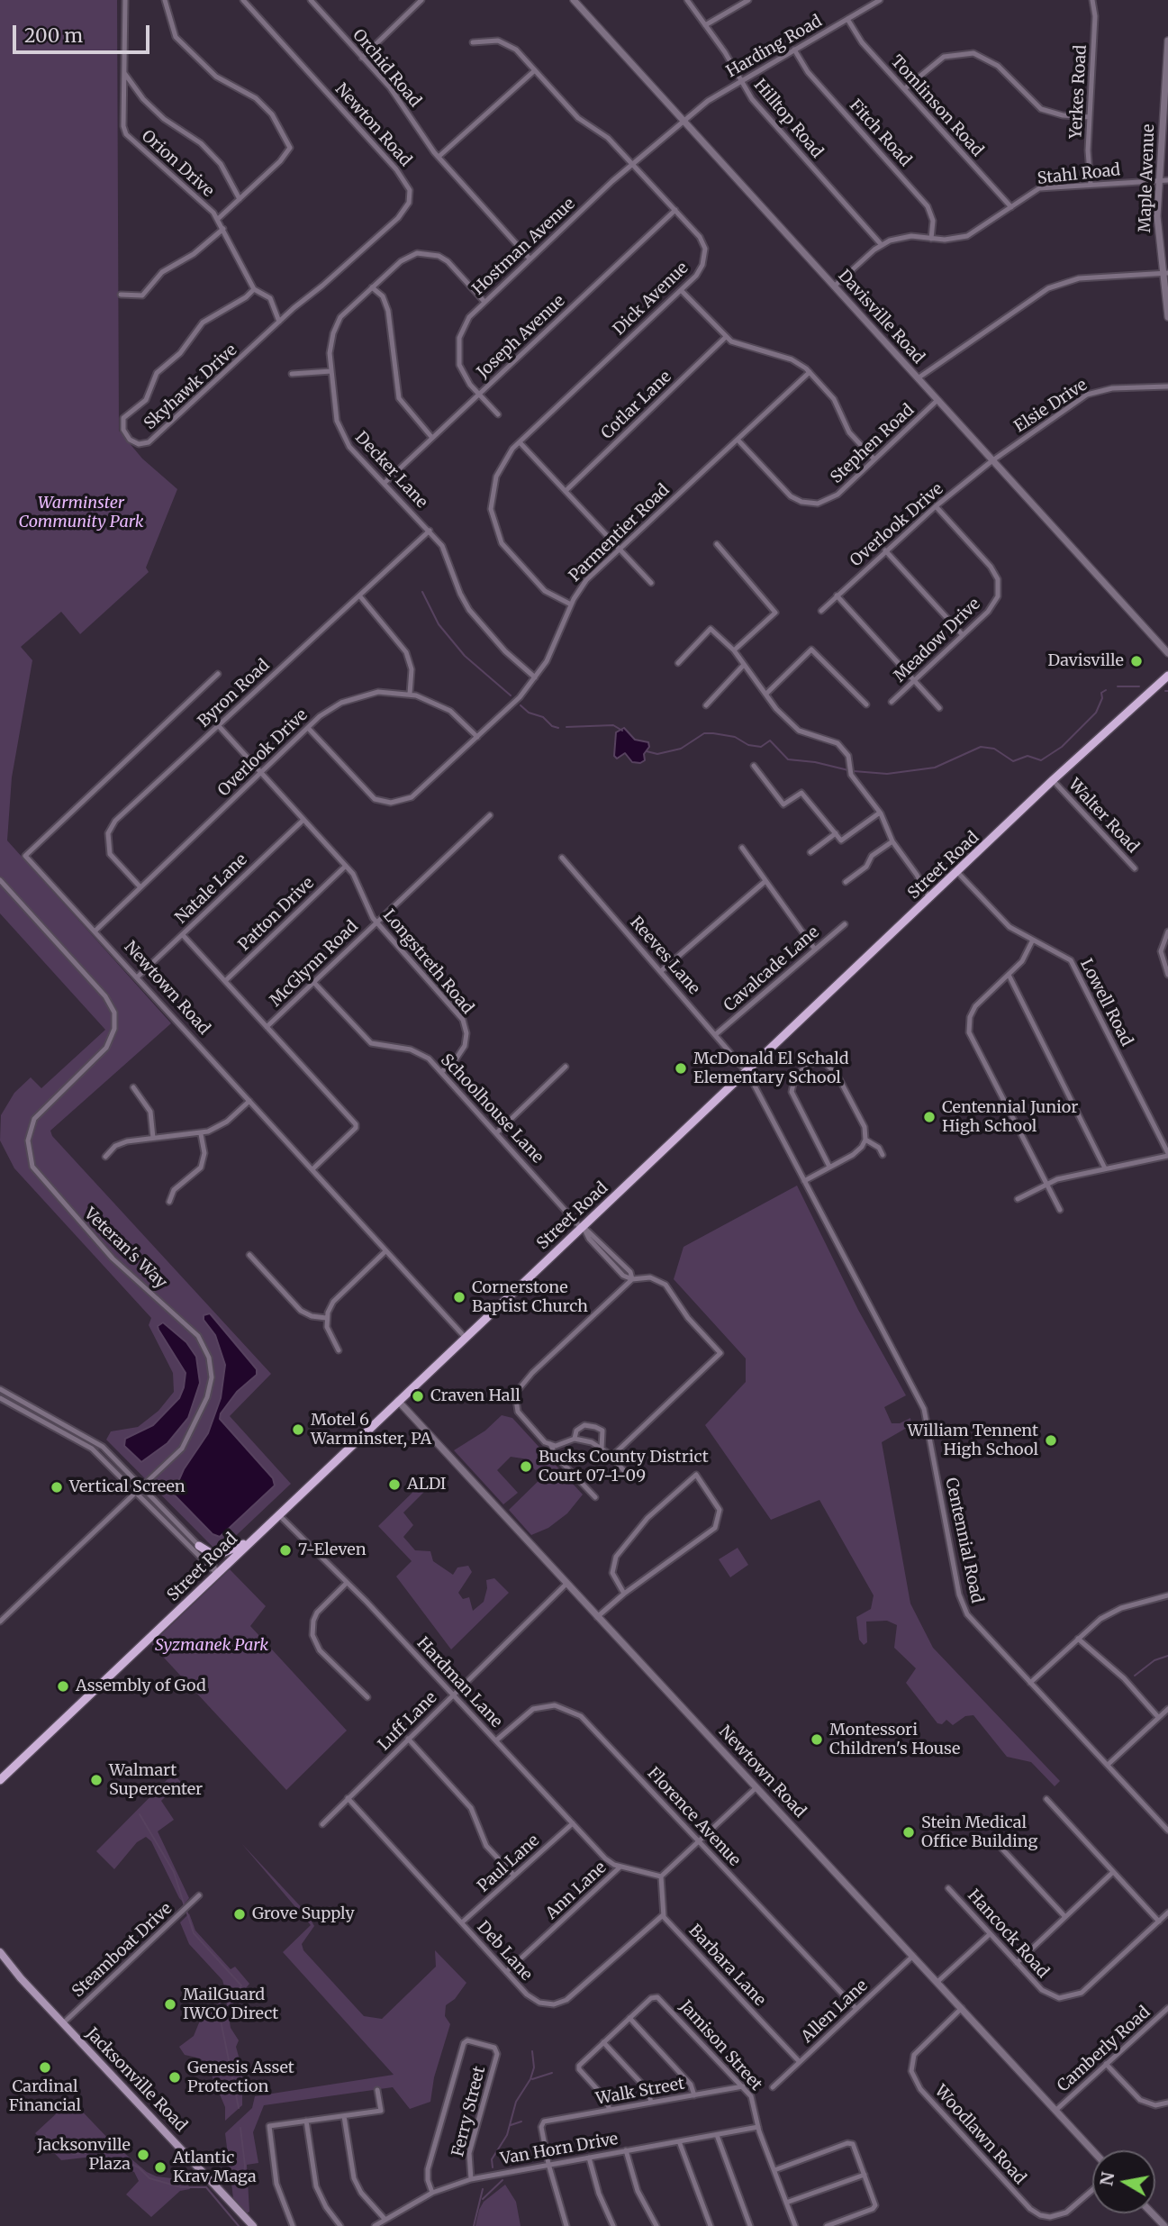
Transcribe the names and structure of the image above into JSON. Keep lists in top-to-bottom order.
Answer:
{
  "streets": {
    "main road": ["Street Road", "Jacksonville Road"],
    "street": [
      "Harding Road",
      "Orchid Road",
      "Yerkes Road",
      "Tomlinson Road",
      "Hilltop Road",
      "Newton Road",
      "Fitch Road",
      "Orion Drive",
      "Stahl Road",
      "Maple Avenue",
      "Hostman Avenue",
      "Dick Avenue",
      "Davisville Road",
      "Joseph Avenue",
      "Skyhawk Drive",
      "Cotlar Lane",
      "Elsie Drive",
      "Stephen Road",
      "Decker Lane",
      "Overlook Drive",
      "Parmentier Road",
      "Meadow Drive",
      "Byron Road",
      "Walter Road",
      "Natale Lane",
      "Patton Drive",
      "Reeves Lane",
      "Longstreth Road",
      "McGlynn Road",
      "Cavalcade Lane",
      "Newtown Road",
      "Lowell Road",
      "Schoolhouse Lane",
      "Veteran's Way",
      "Centennial Road",
      "Hardman Lane",
      "Luff Lane",
      "Florence Avenue",
      "Paul Lane",
      "Ann Lane",
      "Hancock Road",
      "Steamboat Drive",
      "Deb Lane",
      "Barbara Lane",
      "Allen Lane",
      "Jamison Street",
      "Camberly Road",
      "Walk Street",
      "Ferry Street",
      "Woodlawn Road",
      "Van Horn Drive"
    ]
  },
  "crossings": [
    ["Harding Road", "Tomlinson Road"],
    ["Harding Road", "Hilltop Road"],
    ["Harding Road", "Fitch Road"],
    ["Harding Road", "Hostman Avenue"],
    ["Harding Road", "Davisville Road"],
    ["Orchid Road", "Hostman Avenue"],
    ["Yerkes Road", "Stahl Road"],
    ["Tomlinson Road", "Stahl Road"],
    ["Hilltop Road", "Stahl Road"],
    ["Newton Road", "Skyhawk Drive"],
    ["Fitch Road", "Stahl Road"],
    ["Stahl Road", "Maple Avenue"],
    ["Stahl Road", "Davisville Road"],
    ["Hostman Avenue", "Dick Avenue"],
    ["Hostman Avenue", "Davisville Road"],
    ["Hostman Avenue", "Joseph Avenue"],
    ["Hostman Avenue", "Decker Lane"],
    ["Dick Avenue", "Joseph Avenue"],
    ["Dick Avenue", "Parmentier Road"],
    ["Davisville Road", "Elsie Drive"],
    ["Davisville Road", "Stephen Road"],
    ["Davisville Road", "Overlook Drive"],
    ["Joseph Avenue", "Decker Lane"],
    ["Elsie Drive", "Overlook Drive"],
    ["Stephen Road", "Parmentier Road"],
    ["Decker Lane", "Parmentier Road"],
    ["Decker Lane", "Byron Road"],
    ["Overlook Drive", "Parmentier Road"],
    ["Overlook Drive", "Meadow Drive"],
    ["Overlook Drive", "Byron Road"],
    ["Overlook Drive", "Longstreth Road"],
    ["Overlook Drive", "Newtown Road"],
    ["Byron Road", "Longstreth Road"],
    ["Walter Road", "Street Road"],
    ["Street Road", "Reeves Lane"],
    ["Street Road", "Newtown Road"],
    ["Street Road", "Lowell Road"],
    ["Street Road", "Schoolhouse Lane"],
    ["Street Road", "Centennial Road"],
    ["Street Road", "Hardman Lane"],
    ["Natale Lane", "Longstreth Road"],
    ["Natale Lane", "Newtown Road"],
    ["Patton Drive", "Longstreth Road"],
    ["Reeves Lane", "Cavalcade Lane"],
    ["Reeves Lane", "Centennial Road"],
    ["Longstreth Road", "McGlynn Road"],
    ["Longstreth Road", "Schoolhouse Lane"],
    ["McGlynn Road", "Schoolhouse Lane"],
    ["Newtown Road", "Luff Lane"],
    ["Newtown Road", "Allen Lane"],
    ["Newtown Road", "Camberly Road"],
    ["Newtown Road", "Woodlawn Road"],
    ["Hardman Lane", "Luff Lane"],
    ["Hardman Lane", "Florence Avenue"],
    ["Hardman Lane", "Paul Lane"],
    ["Hardman Lane", "Ann Lane"],
    ["Luff Lane", "Deb Lane"],
    ["Florence Avenue", "Allen Lane"],
    ["Paul Lane", "Deb Lane"],
    ["Ann Lane", "Deb Lane"],
    ["Steamboat Drive", "Jacksonville Road"],
    ["Deb Lane", "Barbara Lane"],
    ["Barbara Lane", "Allen Lane"],
    ["Jamison Street", "Walk Street"],
    ["Jamison Street", "Van Horn Drive"],
    ["Walk Street", "Van Horn Drive"],
    ["Ferry Street", "Van Horn Drive"]
  ],
  "parks": ["Warminster Community Park", "Syzmanek Park"],
  "places": [
    "Davisville",
    "McDonald El Schald Elementary School",
    "Centennial Junior High School",
    "Cornerstone Baptist Church",
    "Craven Hall",
    "Motel 6 Warminster, PA",
    "William Tennent High School",
    "Bucks County District Court 07-1-09",
    "ALDI",
    "Vertical Screen",
    "7-Eleven",
    "Assembly of God",
    "Montessori Children's House",
    "Walmart Supercenter",
    "Stein Medical Office Building",
    "Grove Supply",
    "MailGuard IWCO Direct",
    "Cardinal Financial",
    "Genesis Asset Protection",
    "Jacksonville Plaza",
    "Atlantic Krav Maga"
  ],
  "scale_bar": "200 m",
  "north": "left"
}
